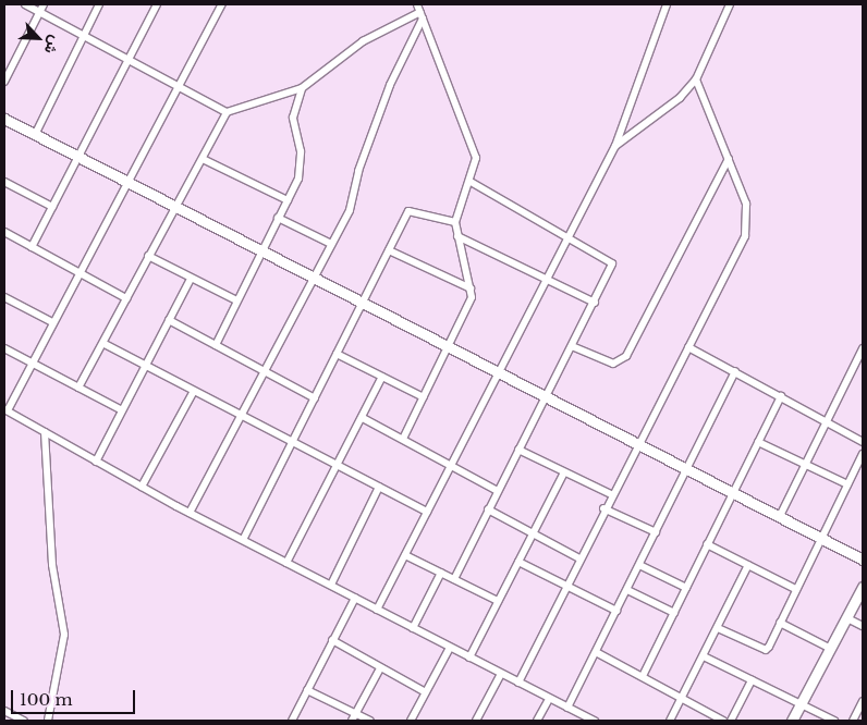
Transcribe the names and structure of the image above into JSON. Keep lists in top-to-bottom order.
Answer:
{
  "scale_bar": "100 m",
  "north": "bottom right"
}
